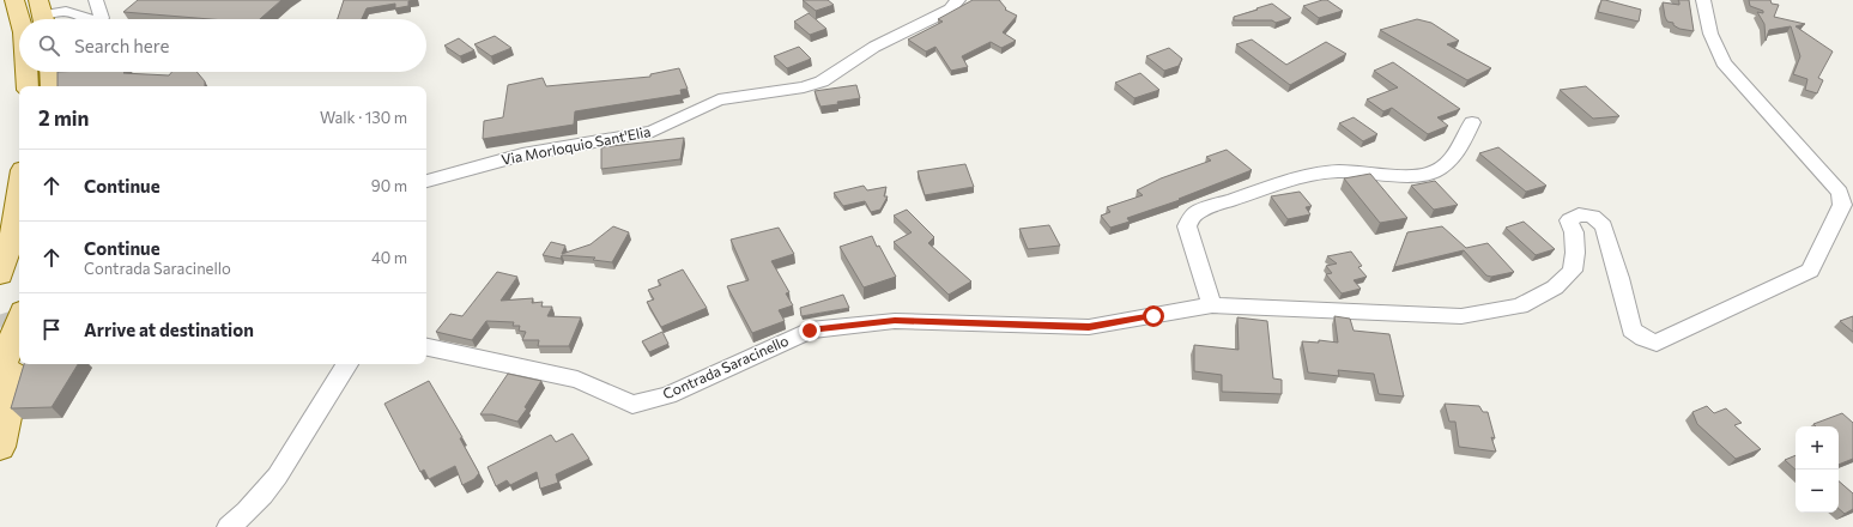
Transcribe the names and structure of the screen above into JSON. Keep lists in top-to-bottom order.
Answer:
{
  "streets": {
    "street": ["Via Morloquio Sant'Elia", "Contrada Saracinello"]
  },
  "page": {
    "search": "Search here",
    "heading": ["2 min", "Walk · 130 m"],
    "list": [
      ["Continue", "90 m"],
      ["Continue", "Contrada Saracinello", "40 m"],
      "Arrive at destination"
    ],
    "map_buttons": ["+", "−"]
  }
}
